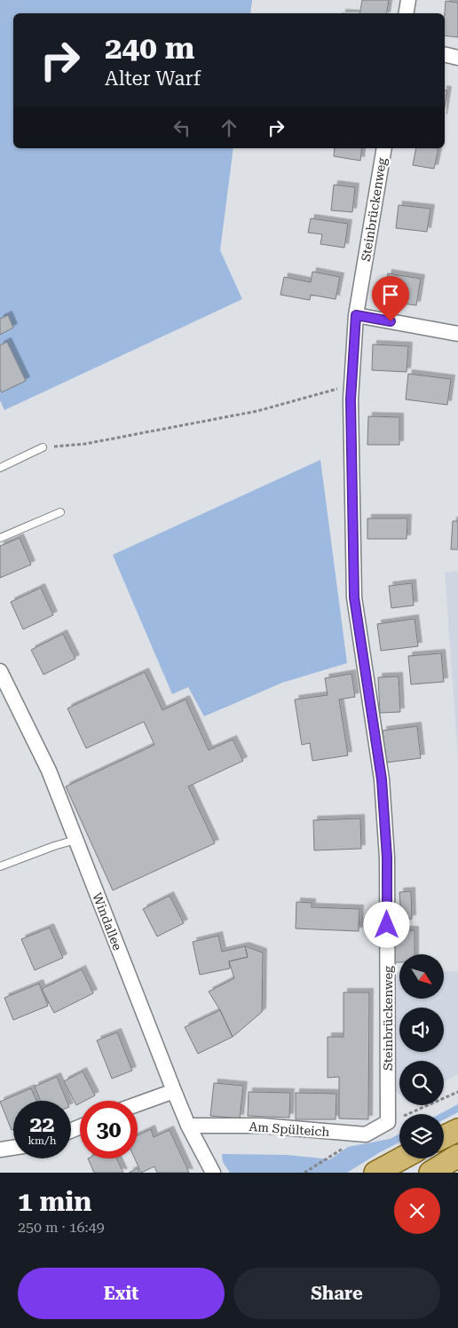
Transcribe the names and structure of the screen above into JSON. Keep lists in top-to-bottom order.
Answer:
{
  "streets": {
    "street": ["Steinbrückenweg", "Windallee", "Am Spülteich"]
  },
  "crossings": [
    ["Windallee", "Am Spülteich"]
  ],
  "north": "bottom right",
  "page": {
    "turn": ["240 m", "Alter Warf"],
    "speed": "22 km/h",
    "limit": "30",
    "heading": ["1 min", "250 m · 16:49"],
    "buttons": ["Exit", "Share"]
  }
}
